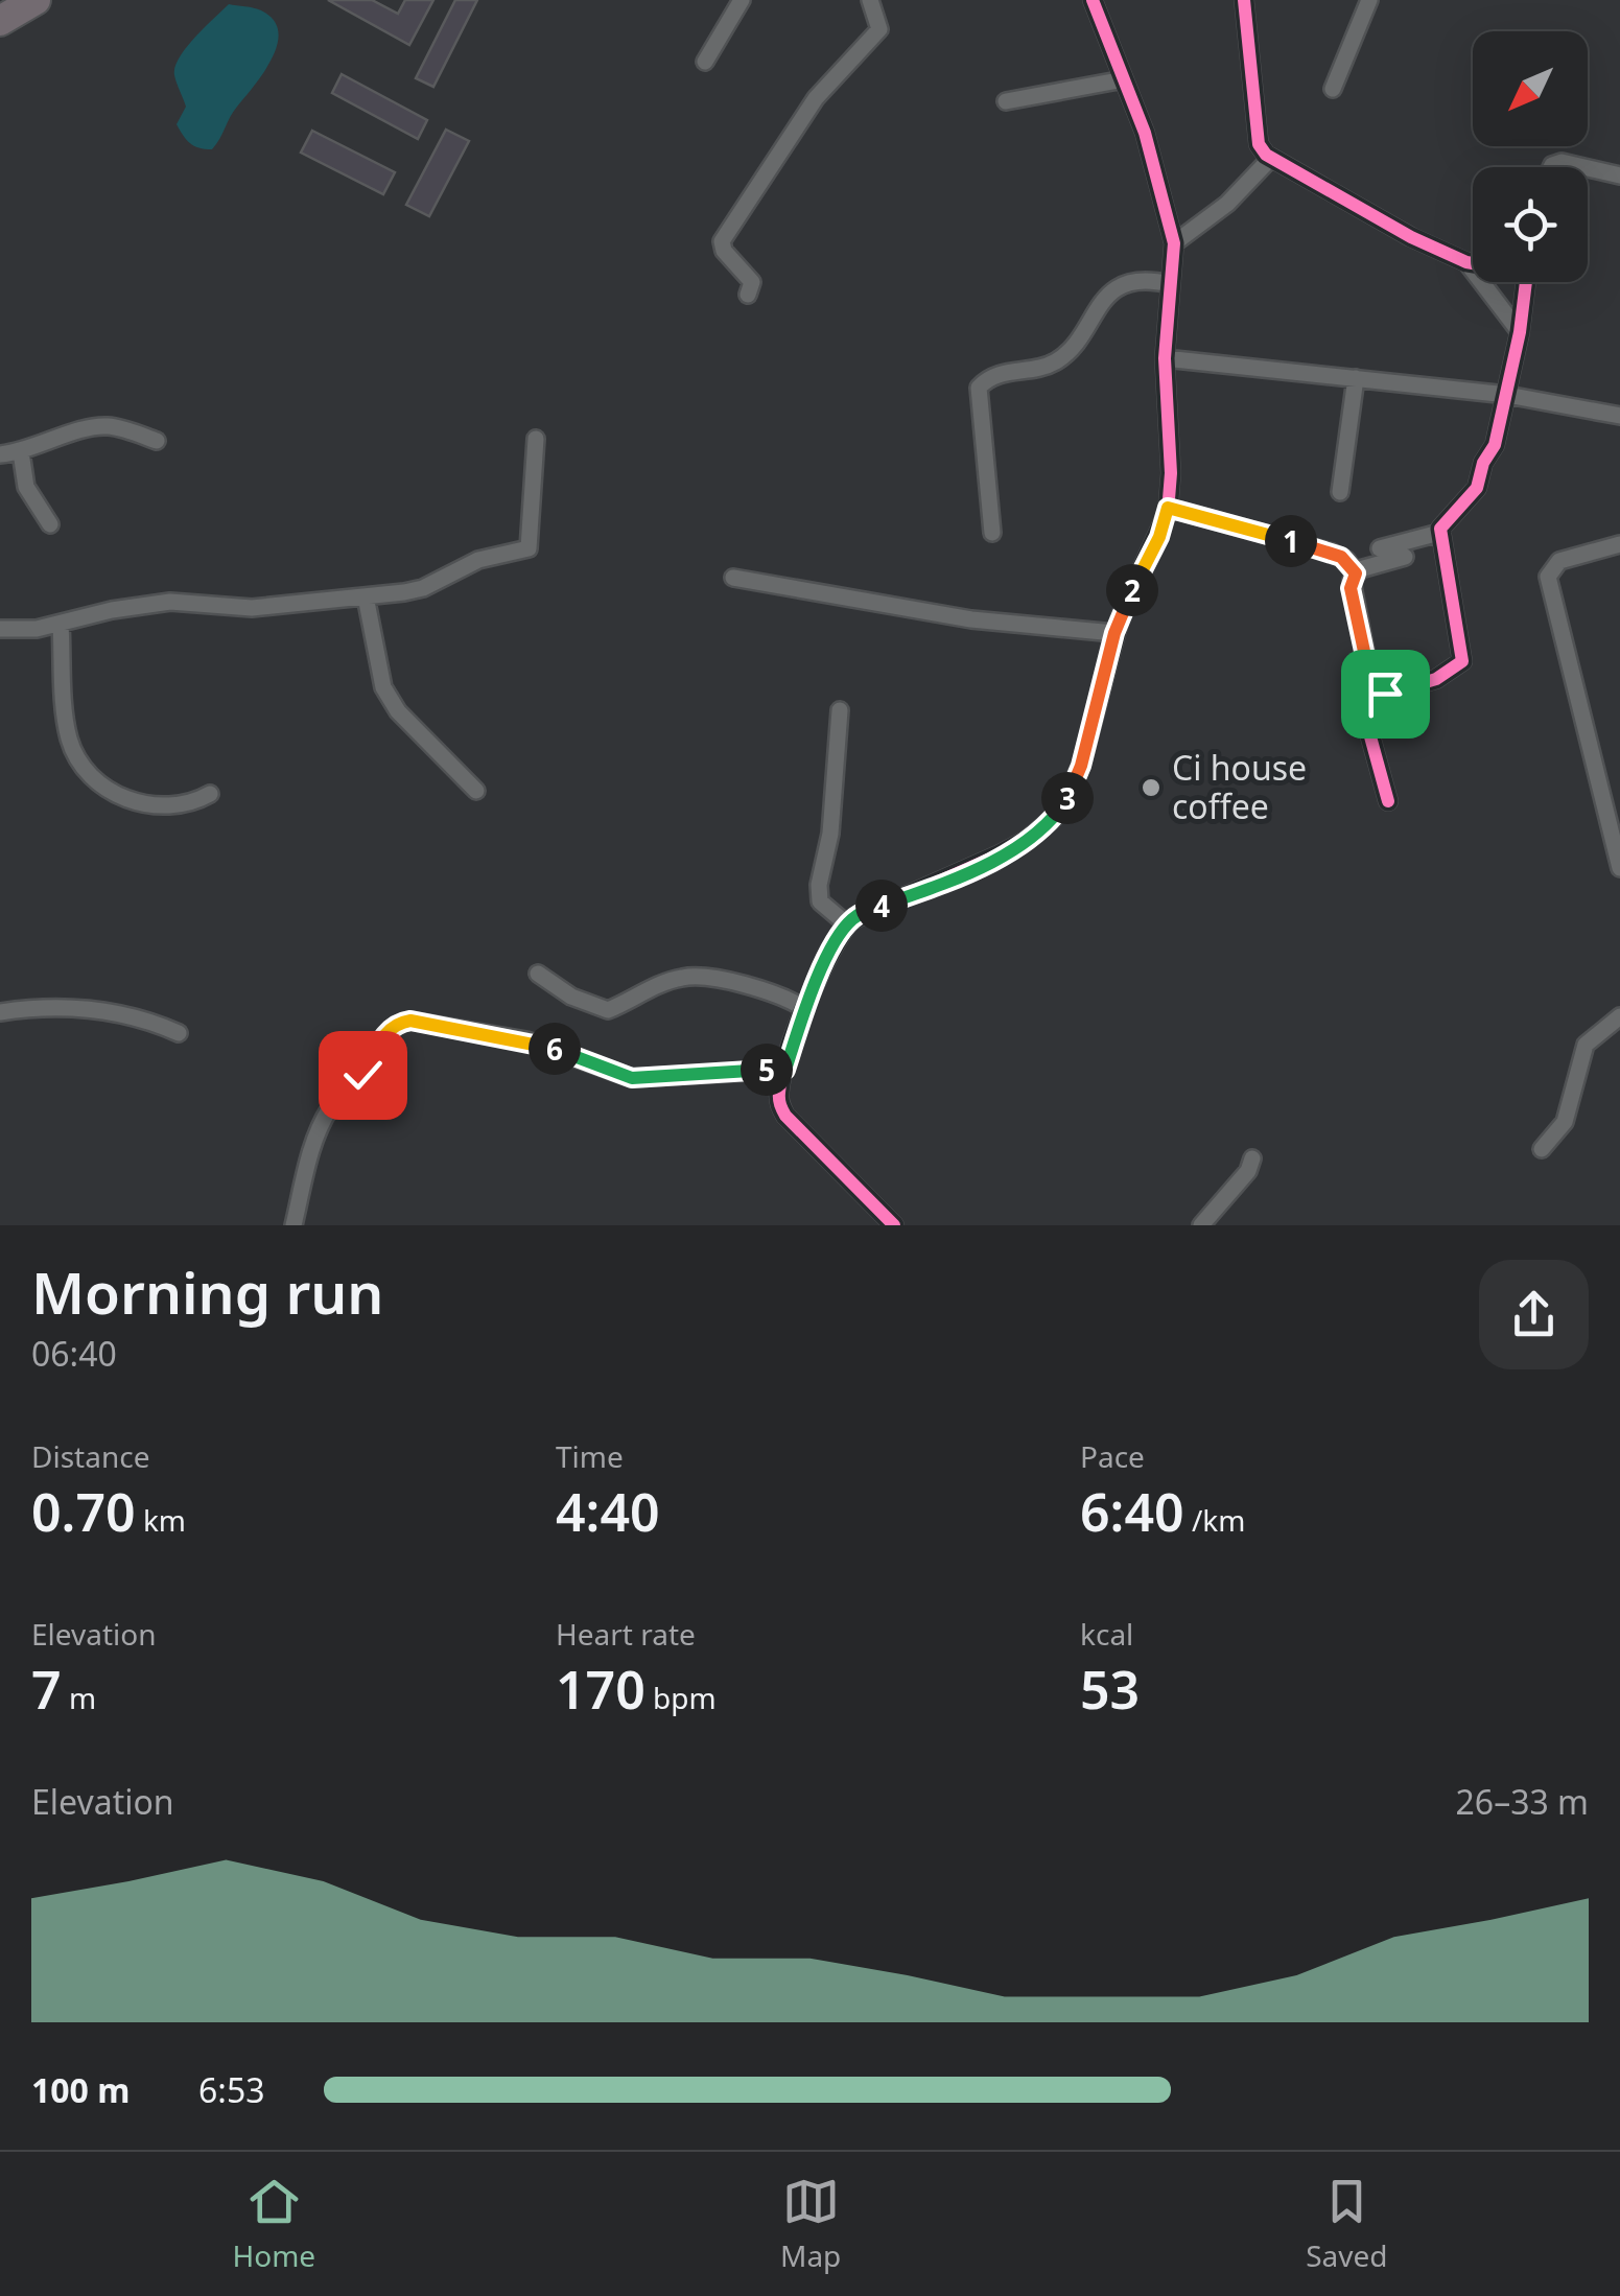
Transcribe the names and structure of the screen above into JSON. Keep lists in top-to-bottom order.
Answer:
{
  "places": ["Ci house coffee"],
  "north": "bottom left",
  "page": {
    "pins": [
      "1",
      "2",
      "3",
      "4",
      "6",
      "5"
    ],
    "heading": ["Morning run", "06:40"],
    "stats": [
      ["Distance", "0.70 km"],
      ["Time", "4:40"],
      ["Pace", "6:40 /km"],
      ["Elevation", "7 m"],
      ["Heart rate", "170 bpm"],
      ["kcal", "53"]
    ],
    "chart": ["Elevation", "26–33 m"],
    "list": [
      {
        "name": "100 m",
        "note": "6:53"
      }
    ],
    "tabs": ["Home", "Map", "Saved"]
  }
}
